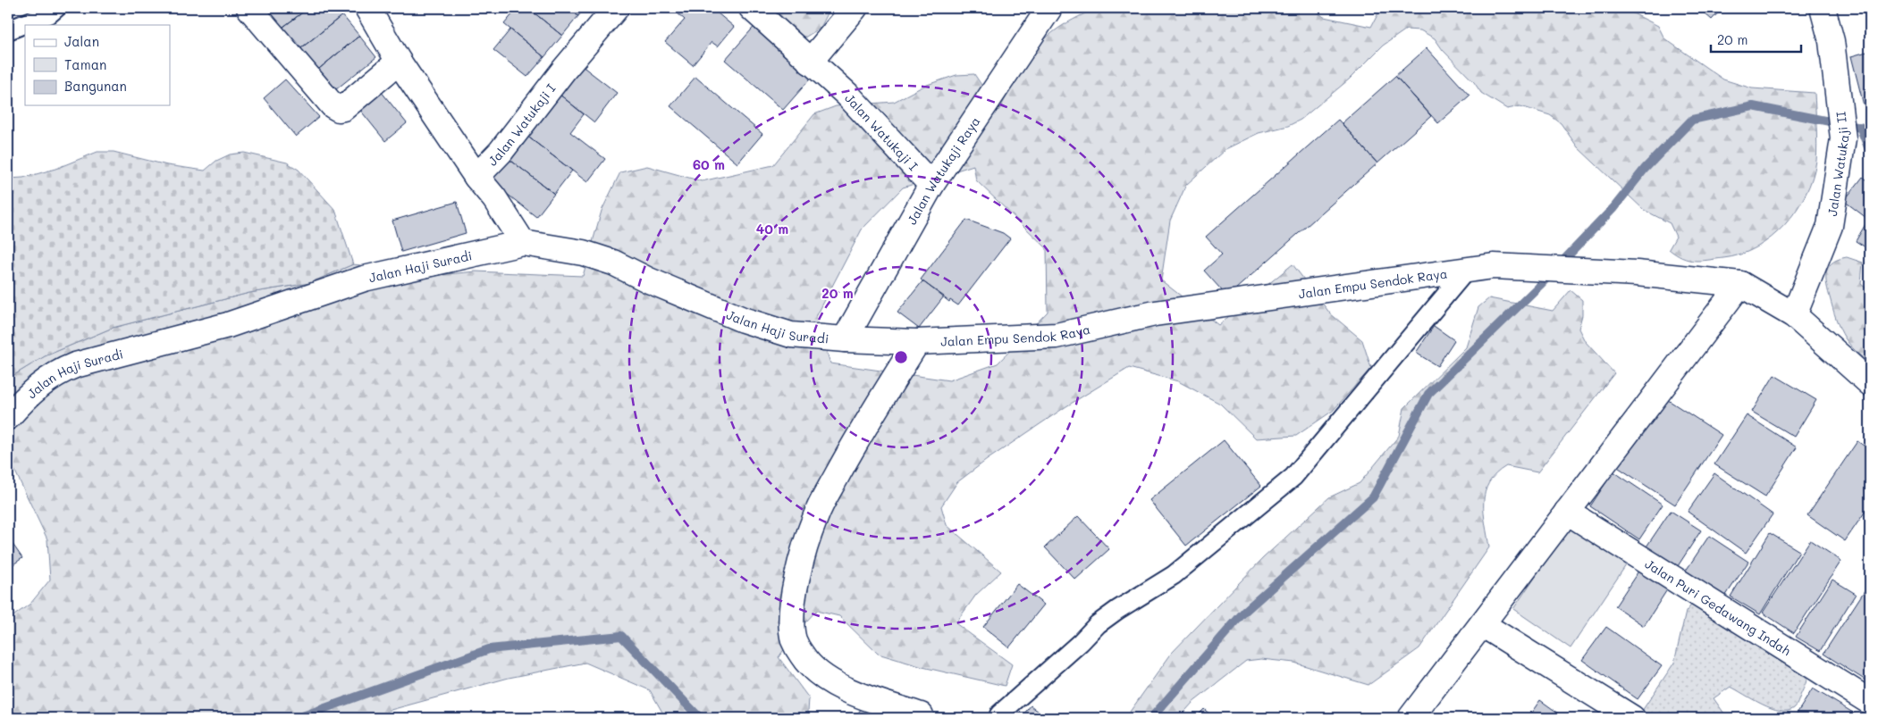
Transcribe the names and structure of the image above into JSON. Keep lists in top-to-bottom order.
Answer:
{
  "streets": {
    "street": [
      "Jalan Watukaji I",
      "Jalan Watukaji II",
      "Jalan Watukaji Raya",
      "Jalan Haji Suradi",
      "Jalan Empu Sendok Raya",
      "Jalan Puri Gedawang Indah"
    ]
  },
  "crossings": [
    ["Jalan Watukaji I", "Jalan Watukaji Raya"],
    ["Jalan Watukaji II", "Jalan Empu Sendok Raya"],
    ["Jalan Watukaji Raya", "Jalan Haji Suradi"],
    ["Jalan Watukaji Raya", "Jalan Empu Sendok Raya"],
    ["Jalan Haji Suradi", "Jalan Empu Sendok Raya"]
  ],
  "legend": ["Jalan", "Taman", "Bangunan"],
  "scale_bar": "20 m",
  "rings": ["60 m", "40 m", "20 m"]
}
